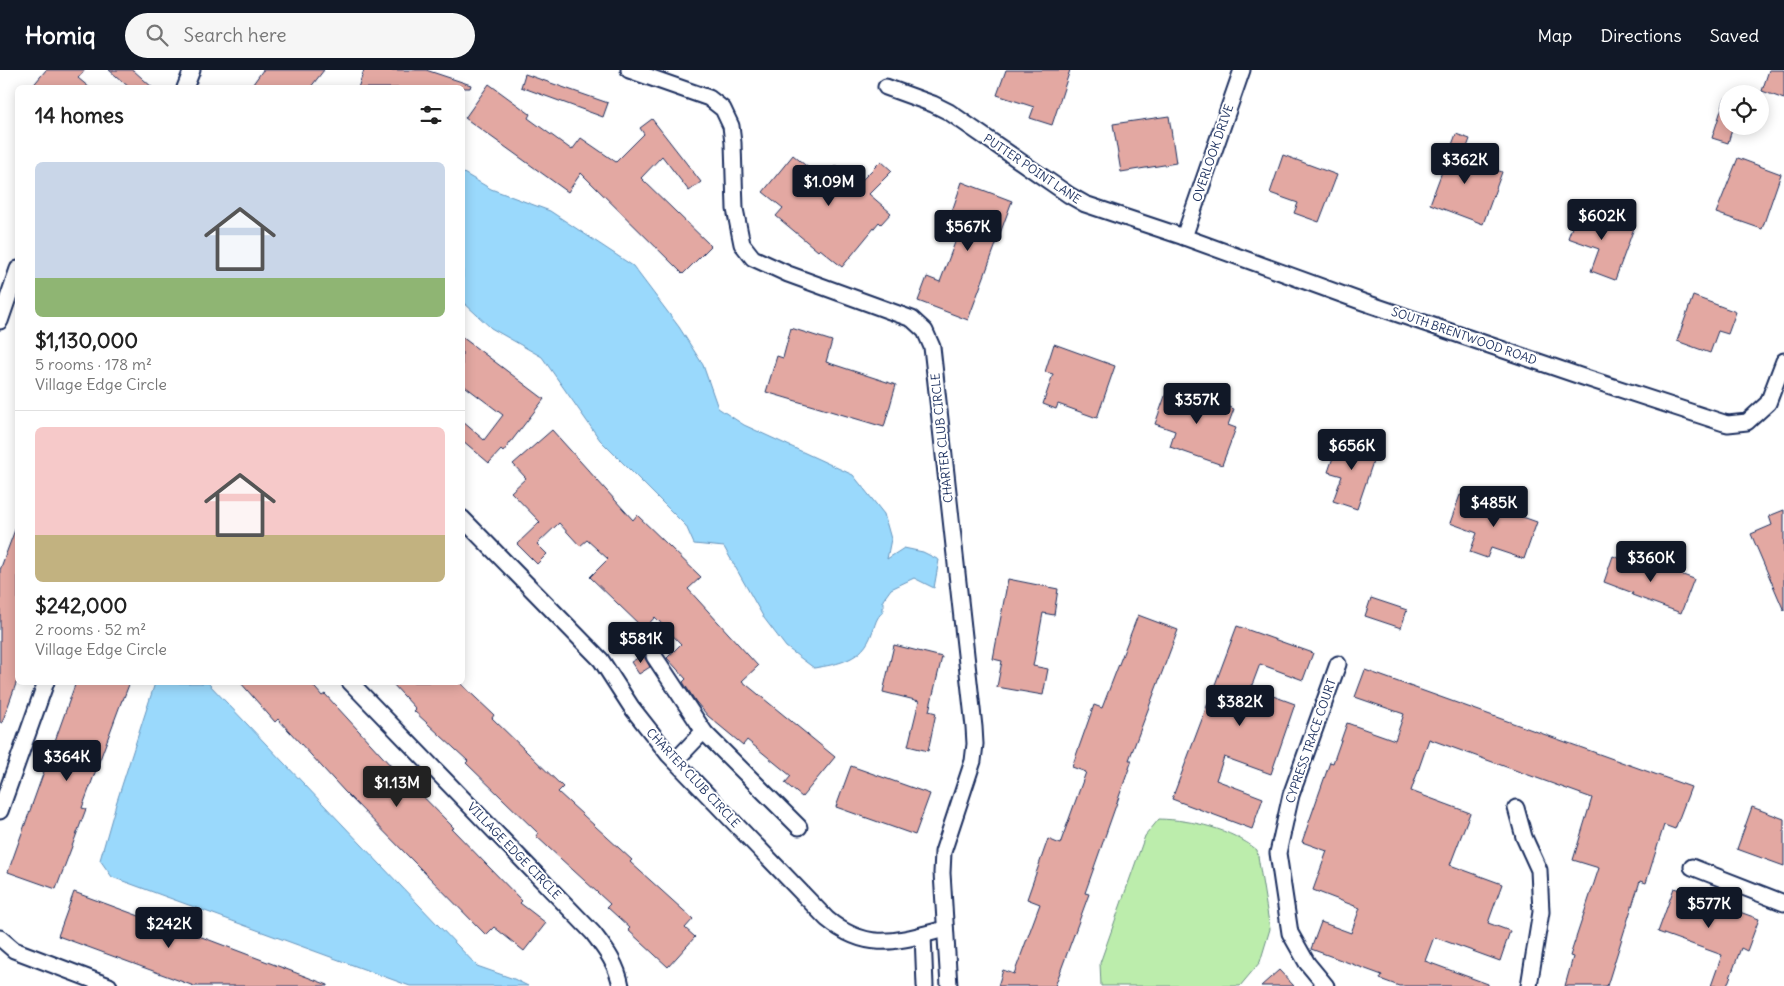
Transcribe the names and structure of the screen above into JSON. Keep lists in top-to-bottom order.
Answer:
{
  "streets": {
    "street": [
      "OVERLOOK DRIVE",
      "PUTTER POINT LANE",
      "SOUTH BRENTWOOD ROAD",
      "CHARTER CLUB CIRCLE",
      "CYPRESS TRACE COURT",
      "VILLAGE EDGE CIRCLE"
    ]
  },
  "crossings": [
    ["OVERLOOK DRIVE", "PUTTER POINT LANE"],
    ["OVERLOOK DRIVE", "SOUTH BRENTWOOD ROAD"],
    ["PUTTER POINT LANE", "SOUTH BRENTWOOD ROAD"]
  ],
  "page": {
    "header": "Homiq",
    "search": "Search here",
    "nav": ["Map", "Directions", "Saved"],
    "heading": "14 homes",
    "price": [
      "$362K",
      "$1.09M",
      "$602K",
      "$567K",
      "$357K",
      "$656K",
      "$485K",
      "$360K",
      "$581K",
      "$382K",
      "$364K",
      "$1.13M",
      "$577K",
      "$242K"
    ],
    "list": [
      {
        "name": "$1,130,000",
        "note": "5 rooms · 178 m² · Village Edge Circle"
      },
      {
        "name": "$242,000",
        "note": "2 rooms · 52 m² · Village Edge Circle"
      }
    ]
  }
}
